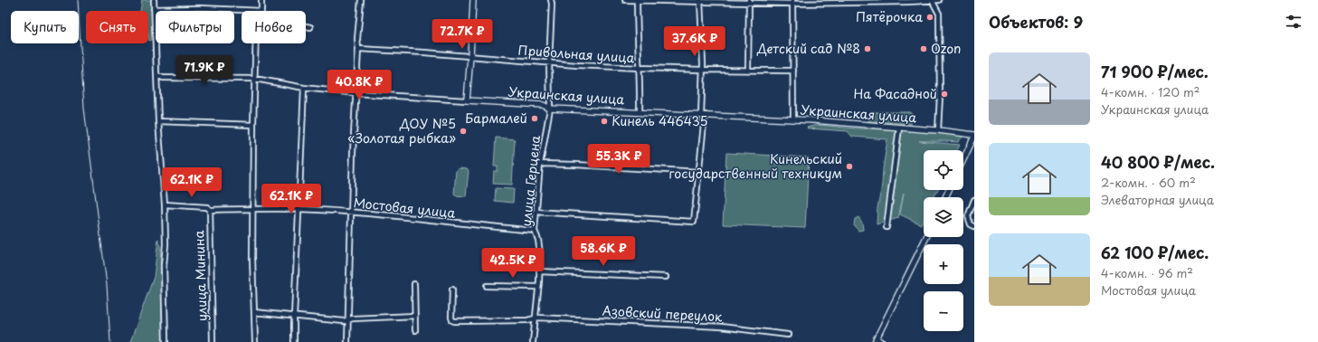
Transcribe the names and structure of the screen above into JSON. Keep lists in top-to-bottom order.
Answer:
{
  "streets": {
    "main road": ["Украинская улица"],
    "street": [
      "Привольная улица",
      "улица Герцена",
      "Мостовая улица",
      "улица Минина",
      "Азовский переулок"
    ]
  },
  "crossings": [
    ["Привольная улица", "улица Герцена"],
    ["Украинская улица", "улица Герцена"],
    ["улица Герцена", "Мостовая улица"],
    ["улица Герцена", "Азовский переулок"],
    ["Мостовая улица", "улица Минина"]
  ],
  "places": [
    "Пятёрочка",
    "Детский сад №8",
    "Ozon",
    "На Фасадной",
    "Бармалей",
    "Кинель 446435",
    "ДОУ №5 «Золотая рыбка»",
    "Кинельский государственный техникум"
  ],
  "page": {
    "heading": "Объектов: 9",
    "chip": [
      "Купить",
      "Снять",
      "Фильтры",
      "Новое"
    ],
    "price": [
      "72.7K ₽",
      "37.6K ₽",
      "71.9K ₽",
      "40.8K ₽",
      "55.3K ₽",
      "62.1K ₽",
      "62.1K ₽",
      "58.6K ₽",
      "42.5K ₽"
    ],
    "list": [
      {
        "name": "71 900 ₽/мес.",
        "note": "4-комн. · 120 m² · Украинская улица"
      },
      {
        "name": "40 800 ₽/мес.",
        "note": "2-комн. · 60 m² · Элеваторная улица"
      },
      {
        "name": "62 100 ₽/мес.",
        "note": "4-комн. · 96 m² · Мостовая улица"
      }
    ],
    "map_buttons": ["+", "−"]
  }
}
